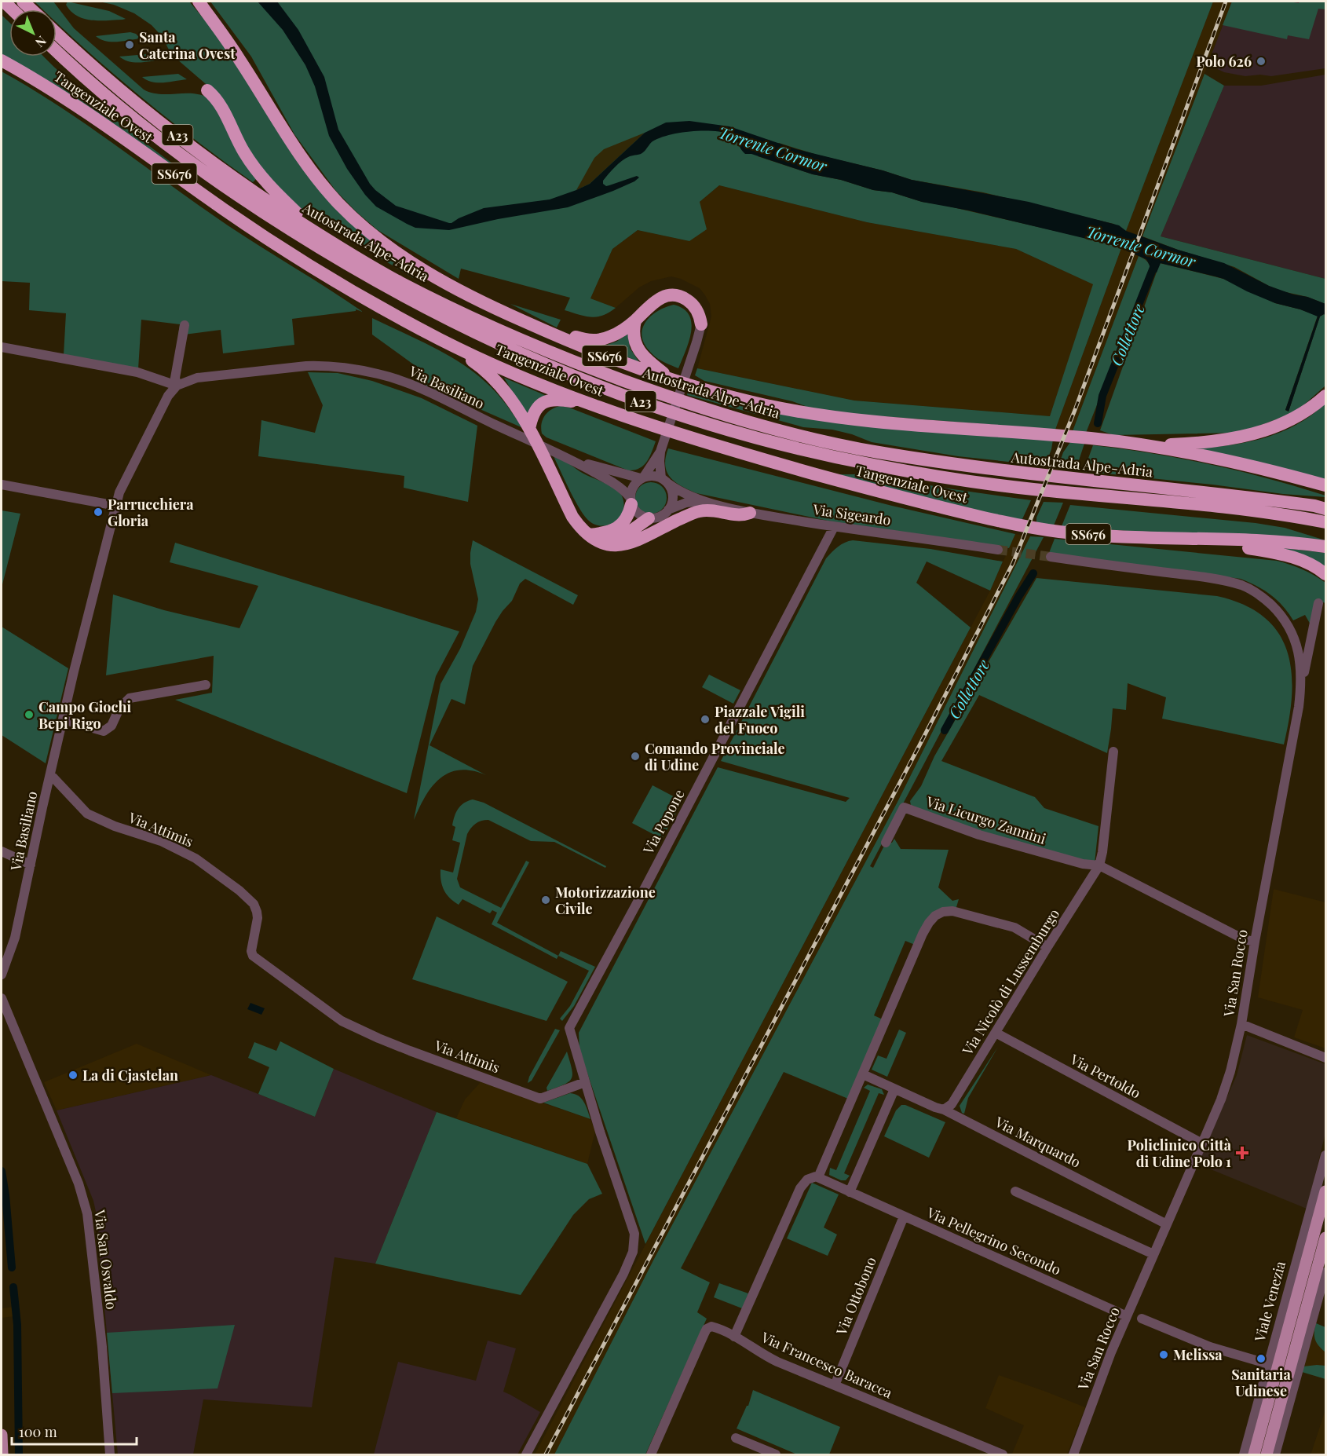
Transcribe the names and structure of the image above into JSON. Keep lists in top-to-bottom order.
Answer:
{
  "streets": {
    "highway": [
      "Tangenziale Ovest",
      "A23",
      "SS676",
      "Autostrada Alpe-Adria"
    ],
    "main road": ["Viale Venezia"],
    "street": [
      "Via Basiliano",
      "Via Sigeardo",
      "Via Licurgo Zannini",
      "Via Popone",
      "Via Attimis",
      "Via San Rocco",
      "Via Nicolò di Lussemburgo",
      "Via Pertoldo",
      "Via Marquardo",
      "Via Pellegrino Secondo",
      "Via San Osvaldo",
      "Via Ottobono",
      "Via Francesco Baracca"
    ]
  },
  "crossings": [
    ["Via Basiliano", "Via Sigeardo"],
    ["Via Basiliano", "Via Attimis"],
    ["Via Sigeardo", "Via Popone"],
    ["Via Licurgo Zannini", "Via San Rocco"],
    ["Via Licurgo Zannini", "Via Nicolò di Lussemburgo"],
    ["Via Popone", "Via Attimis"],
    ["Via San Rocco", "Via Pertoldo"],
    ["Via San Rocco", "Via Marquardo"],
    ["Via San Rocco", "Via Pellegrino Secondo"],
    ["Via Nicolò di Lussemburgo", "Via Pertoldo"],
    ["Via Nicolò di Lussemburgo", "Via Marquardo"],
    ["Via Pellegrino Secondo", "Via Ottobono"],
    ["Via Ottobono", "Via Francesco Baracca"]
  ],
  "water": ["Torrente Cormor", "Collettore"],
  "places": {
    "other": [
      "Santa Caterina Ovest",
      "Polo 626",
      "Parrucchiera Gloria",
      "Campo Giochi Bepi Rigo",
      "Piazzale Vigili del Fuoco",
      "Comando Provinciale di Udine",
      "Motorizzazione Civile",
      "La di Cjastelan",
      "Melissa",
      "Sanitaria Udinese"
    ],
    "health": ["Policlinico Città di Udine Polo 1"]
  },
  "scale_bar": "100 m",
  "north": "bottom right"
}
